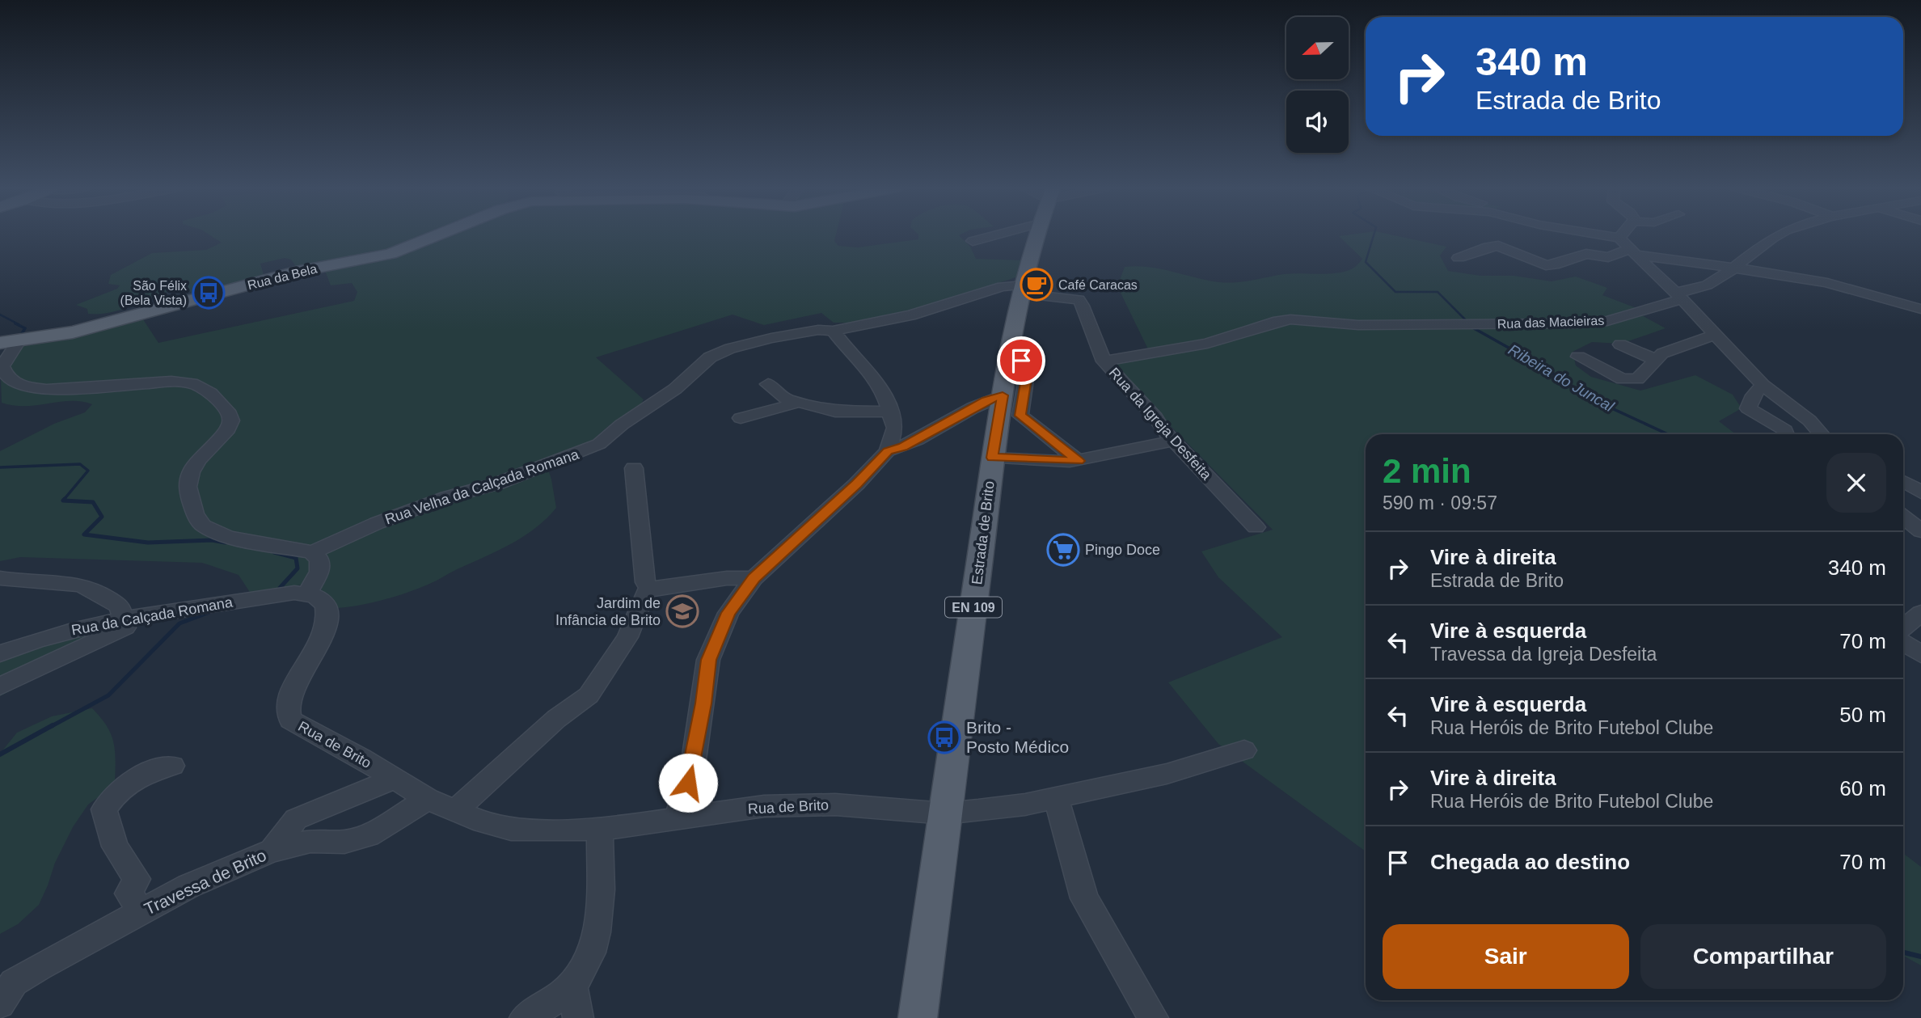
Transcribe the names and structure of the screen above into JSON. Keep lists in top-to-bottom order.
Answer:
{
  "streets": {
    "main road": ["Rua da Bela", "Estrada de Brito", "EN 109"],
    "street": [
      "Rua das Macieiras",
      "Rua da Igreja Desfeita",
      "Rua Velha da Calçada Romana",
      "Rua da Calçada Romana",
      "Rua de Brito",
      "Travessa de Brito"
    ]
  },
  "crossings": [
    ["Rua das Macieiras", "Rua da Igreja Desfeita"],
    ["Rua da Igreja Desfeita", "Rua Velha da Calçada Romana"],
    ["Rua da Igreja Desfeita", "Estrada de Brito"],
    ["Rua Velha da Calçada Romana", "Estrada de Brito"],
    ["Estrada de Brito", "Rua de Brito"],
    ["Rua da Calçada Romana", "Rua de Brito"],
    ["Rua de Brito", "Travessa de Brito"]
  ],
  "water": ["Ribeira do Juncal"],
  "places": {
    "cafe": ["Café Caracas"],
    "bus stop": ["São Félix (Bela Vista)", "Brito - Posto Médico"],
    "supermarket": ["Pingo Doce"],
    "school or university": ["Jardim de Infância de Brito"]
  },
  "north": "left",
  "page": {
    "turn": ["340 m", "Estrada de Brito"],
    "heading": ["2 min", "590 m · 09:57"],
    "list": [
      {
        "name": "Vire à direita",
        "note": "Estrada de Brito",
        "value": "340 m"
      },
      {
        "name": "Vire à esquerda",
        "note": "Travessa da Igreja Desfeita",
        "value": "70 m"
      },
      {
        "name": "Vire à esquerda",
        "note": "Rua Heróis de Brito Futebol Clube",
        "value": "50 m"
      },
      {
        "name": "Vire à direita",
        "note": "Rua Heróis de Brito Futebol Clube",
        "value": "60 m"
      },
      {
        "name": "Chegada ao destino",
        "value": "70 m"
      }
    ],
    "buttons": ["Sair", "Compartilhar"]
  }
}
